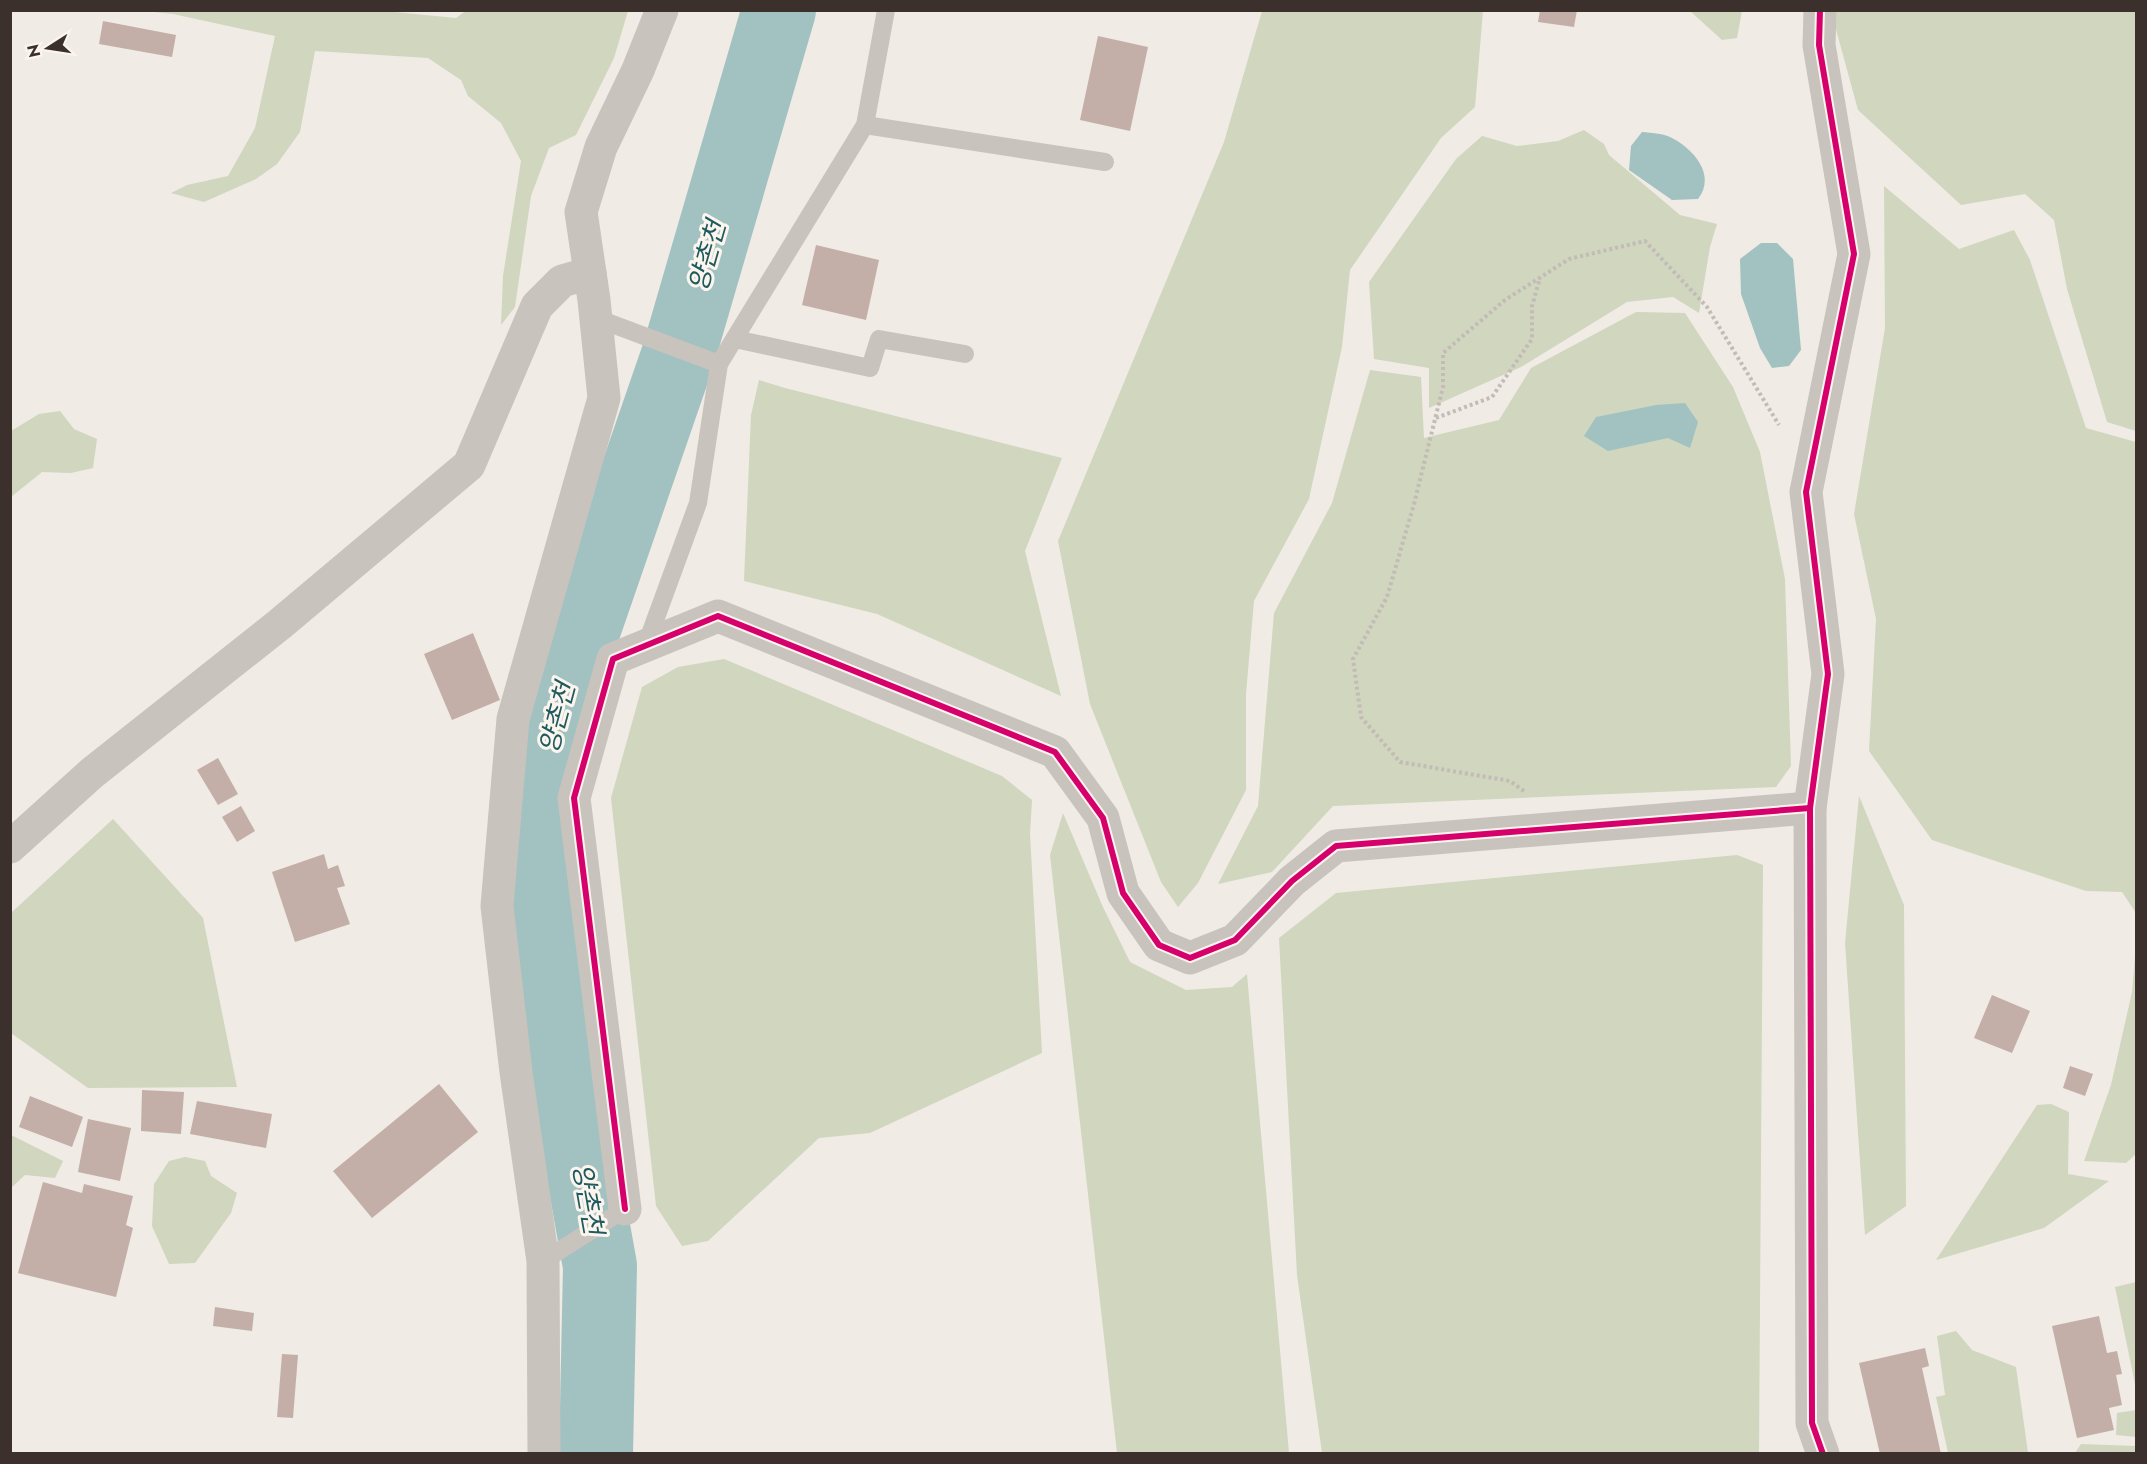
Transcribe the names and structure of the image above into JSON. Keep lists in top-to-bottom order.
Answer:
{
  "water": ["양촌천"],
  "north": "left"
}
